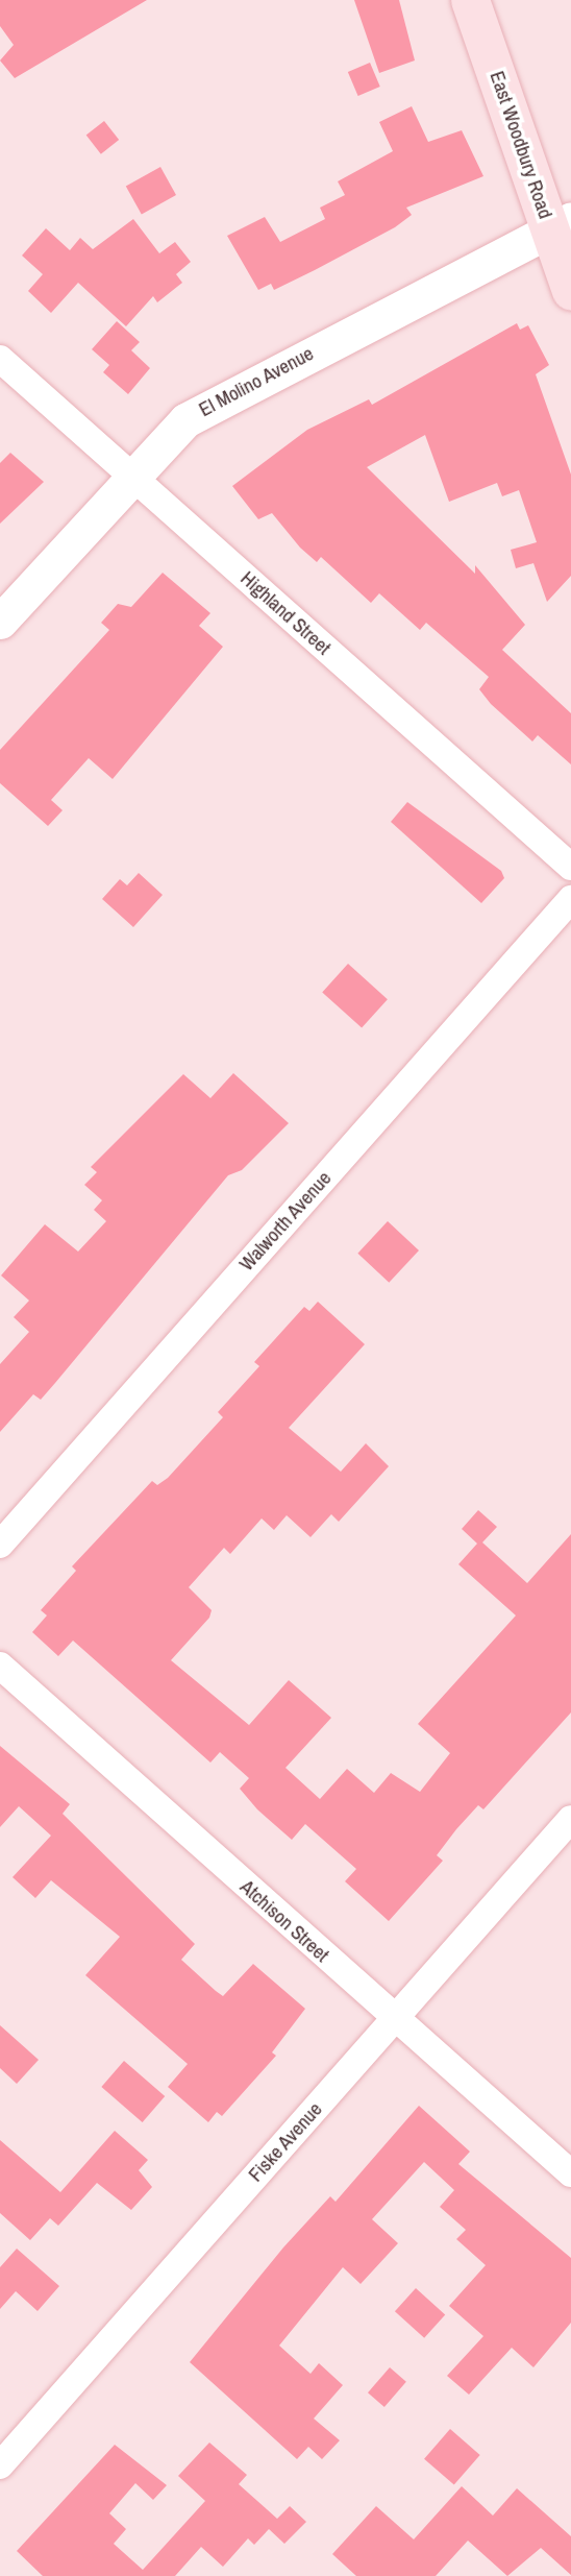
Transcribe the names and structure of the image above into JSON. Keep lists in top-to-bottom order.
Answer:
{
  "streets": {
    "main road": ["East Woodbury Road"],
    "street": [
      "El Molino Avenue",
      "Highland Street",
      "Walworth Avenue",
      "Atchison Street",
      "Fiske Avenue"
    ]
  },
  "crossings": [
    ["East Woodbury Road", "El Molino Avenue"],
    ["El Molino Avenue", "Highland Street"],
    ["Atchison Street", "Fiske Avenue"]
  ]
}
